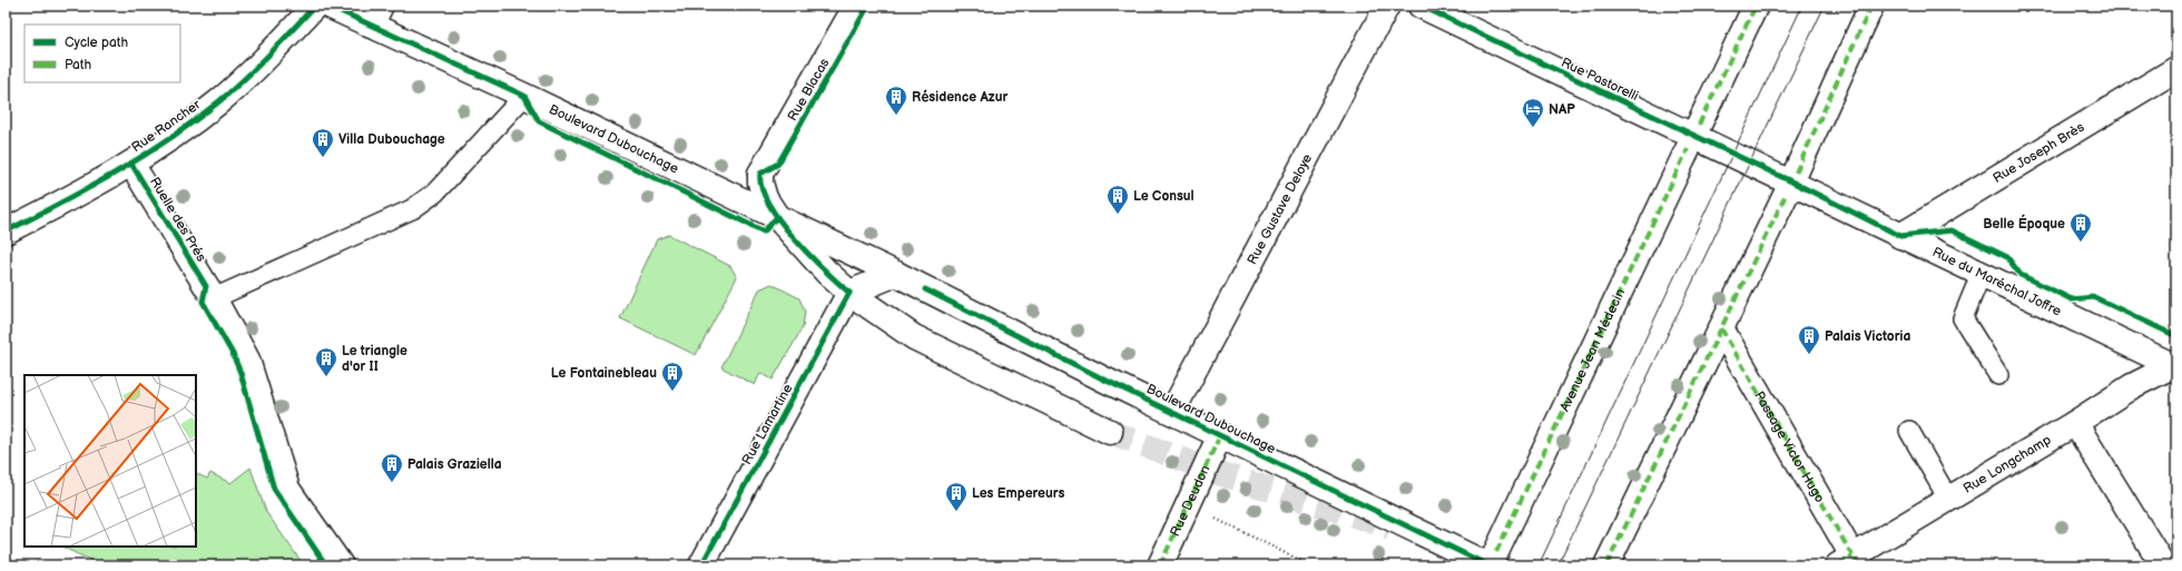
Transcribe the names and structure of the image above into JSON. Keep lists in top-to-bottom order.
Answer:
{
  "streets": {
    "street": [
      "Rue Pastorelli",
      "Rue Blacas",
      "Rue Rancher",
      "Boulevard Dubouchage",
      "Rue Joseph Brès",
      "Rue Gustave Deloye",
      "Ruelle des Prés",
      "Rue du Maréchal Joffre",
      "Avenue Jean Médecin",
      "Rue Lamartine",
      "Passage Victor Hugo",
      "Rue Longchamp",
      "Rue Deudon"
    ]
  },
  "crossings": [
    ["Rue Pastorelli", "Rue du Maréchal Joffre"],
    ["Rue Blacas", "Boulevard Dubouchage"],
    ["Rue Rancher", "Ruelle des Prés"],
    ["Boulevard Dubouchage", "Rue Gustave Deloye"],
    ["Boulevard Dubouchage", "Avenue Jean Médecin"],
    ["Boulevard Dubouchage", "Rue Lamartine"],
    ["Boulevard Dubouchage", "Rue Deudon"],
    ["Rue Joseph Brès", "Rue du Maréchal Joffre"],
    ["Rue du Maréchal Joffre", "Rue Longchamp"],
    ["Passage Victor Hugo", "Rue Longchamp"]
  ],
  "places": {
    "building": [
      "Résidence Azur",
      "Villa Dubouchage",
      "Le Consul",
      "Belle Époque",
      "Palais Victoria",
      "Le triangle d'or II",
      "Le Fontainebleau",
      "Palais Graziella",
      "Les Empereurs"
    ],
    "hotel": ["NAP"]
  },
  "legend": ["Cycle path", "Path"]
}
